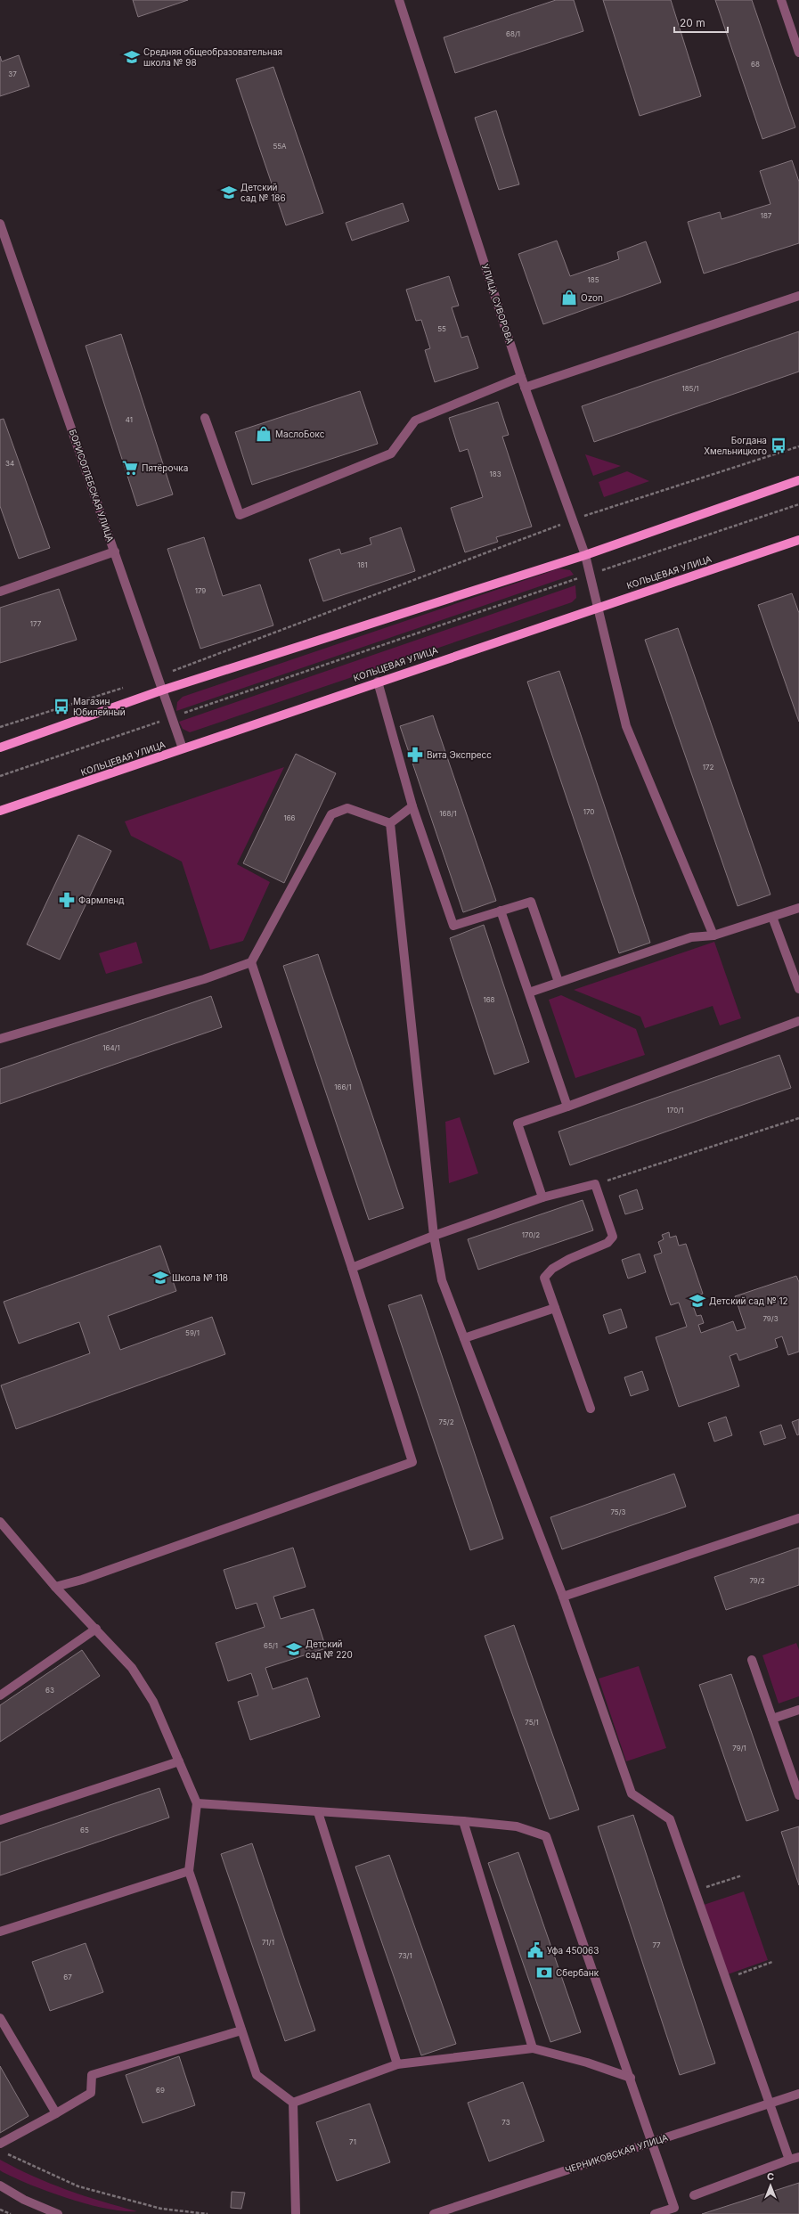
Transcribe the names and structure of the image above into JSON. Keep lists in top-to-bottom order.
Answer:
{
  "streets": {
    "main road": ["КОЛЬЦЕВАЯ УЛИЦА"],
    "street": ["УЛИЦА СУВОРОВА", "БОРИСОГЛЕБСКАЯ УЛИЦА", "ЧЕРНИКОВСКАЯ УЛИЦА"]
  },
  "crossings": [
    ["УЛИЦА СУВОРОВА", "КОЛЬЦЕВАЯ УЛИЦА"],
    ["БОРИСОГЛЕБСКАЯ УЛИЦА", "КОЛЬЦЕВАЯ УЛИЦА"]
  ],
  "places": {
    "school or university": [
      "Средняя общеобразовательная школа № 98",
      "Детский сад № 186",
      "Школа № 118",
      "Детский сад № 12",
      "Детский сад № 220"
    ],
    "shop": ["Ozon", "МаслоБокс"],
    "bus stop": ["Богдана Хмельницкого", "Магазин Юбилейный"],
    "supermarket": ["Пятёрочка"],
    "pharmacy": ["Вита Экспресс", "Фармленд"],
    "public building": ["Уфа 450063"],
    "bank": ["Сбербанк"]
  },
  "house_numbers": [
    "68/1",
    "68",
    "37",
    "55А",
    "187",
    "185",
    "55",
    "185/1",
    "41",
    "34",
    "183",
    "181",
    "179",
    "177",
    "172",
    "170",
    "168/1",
    "166",
    "168",
    "164/1",
    "166/1",
    "170/1",
    "170/2",
    "79/3",
    "59/1",
    "75/2",
    "75/3",
    "79/2",
    "65/1",
    "63",
    "75/1",
    "79/1",
    "65",
    "71/1",
    "77",
    "73/1",
    "67",
    "69",
    "73",
    "71"
  ],
  "scale_bar": "20 m",
  "north": "top"
}
